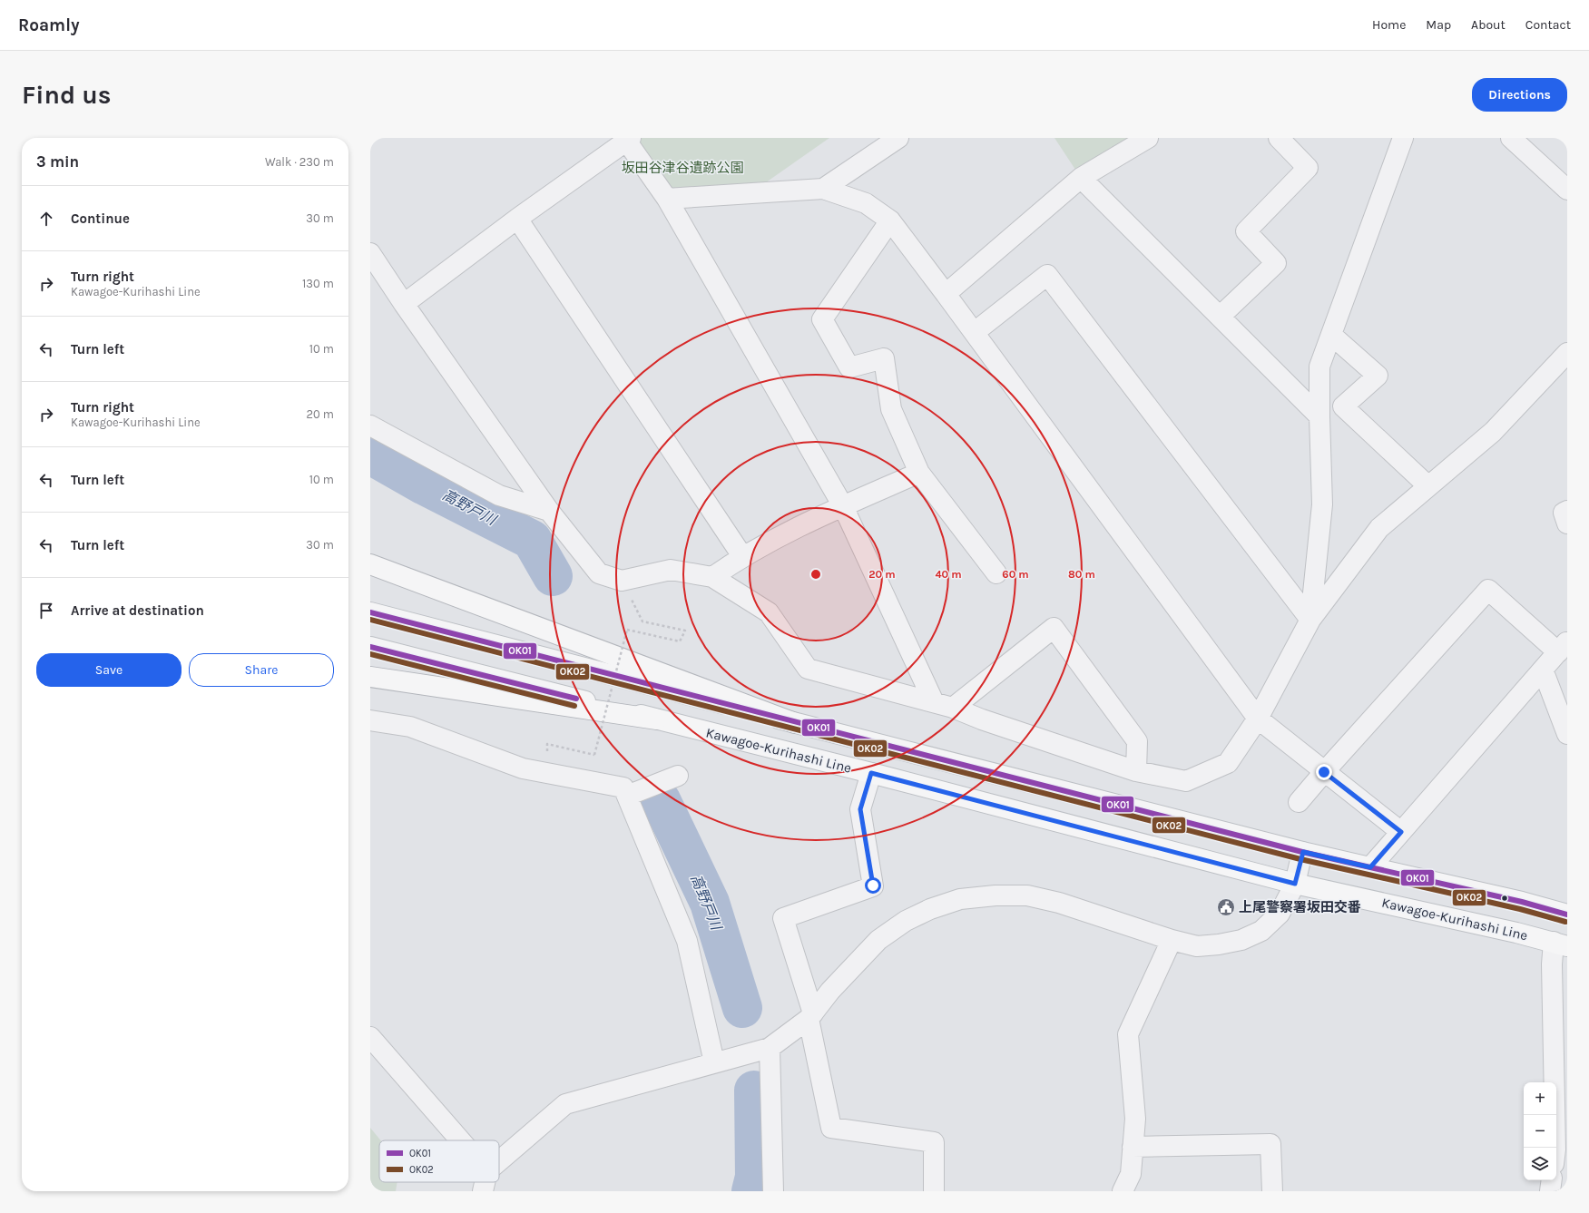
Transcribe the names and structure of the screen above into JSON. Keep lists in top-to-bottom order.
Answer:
{
  "streets": {
    "main road": ["Kawagoe-Kurihashi Line"]
  },
  "water": ["高野戸川"],
  "parks": ["坂田谷津谷遺跡公園"],
  "places": {
    "public building": ["上尾警察署坂田交番"]
  },
  "lines": ["transit line OK01", "transit line OK02"],
  "legend": ["OK01", "OK02"],
  "page": {
    "header": "Roamly",
    "nav": [
      "Home",
      "Map",
      "About",
      "Contact"
    ],
    "buttons": [
      "Directions",
      ["Save", "Share"]
    ],
    "title": "Find us",
    "heading": ["3 min", "Walk · 230 m"],
    "list": [
      ["Continue", "30 m"],
      ["Turn right", "Kawagoe-Kurihashi Line", "130 m"],
      ["Turn left", "10 m"],
      ["Turn right", "Kawagoe-Kurihashi Line", "20 m"],
      ["Turn left", "10 m"],
      ["Turn left", "30 m"],
      "Arrive at destination"
    ],
    "map_buttons": ["+", "−"]
  },
  "rings": [
    "20 m",
    "40 m",
    "60 m",
    "80 m"
  ]
}
